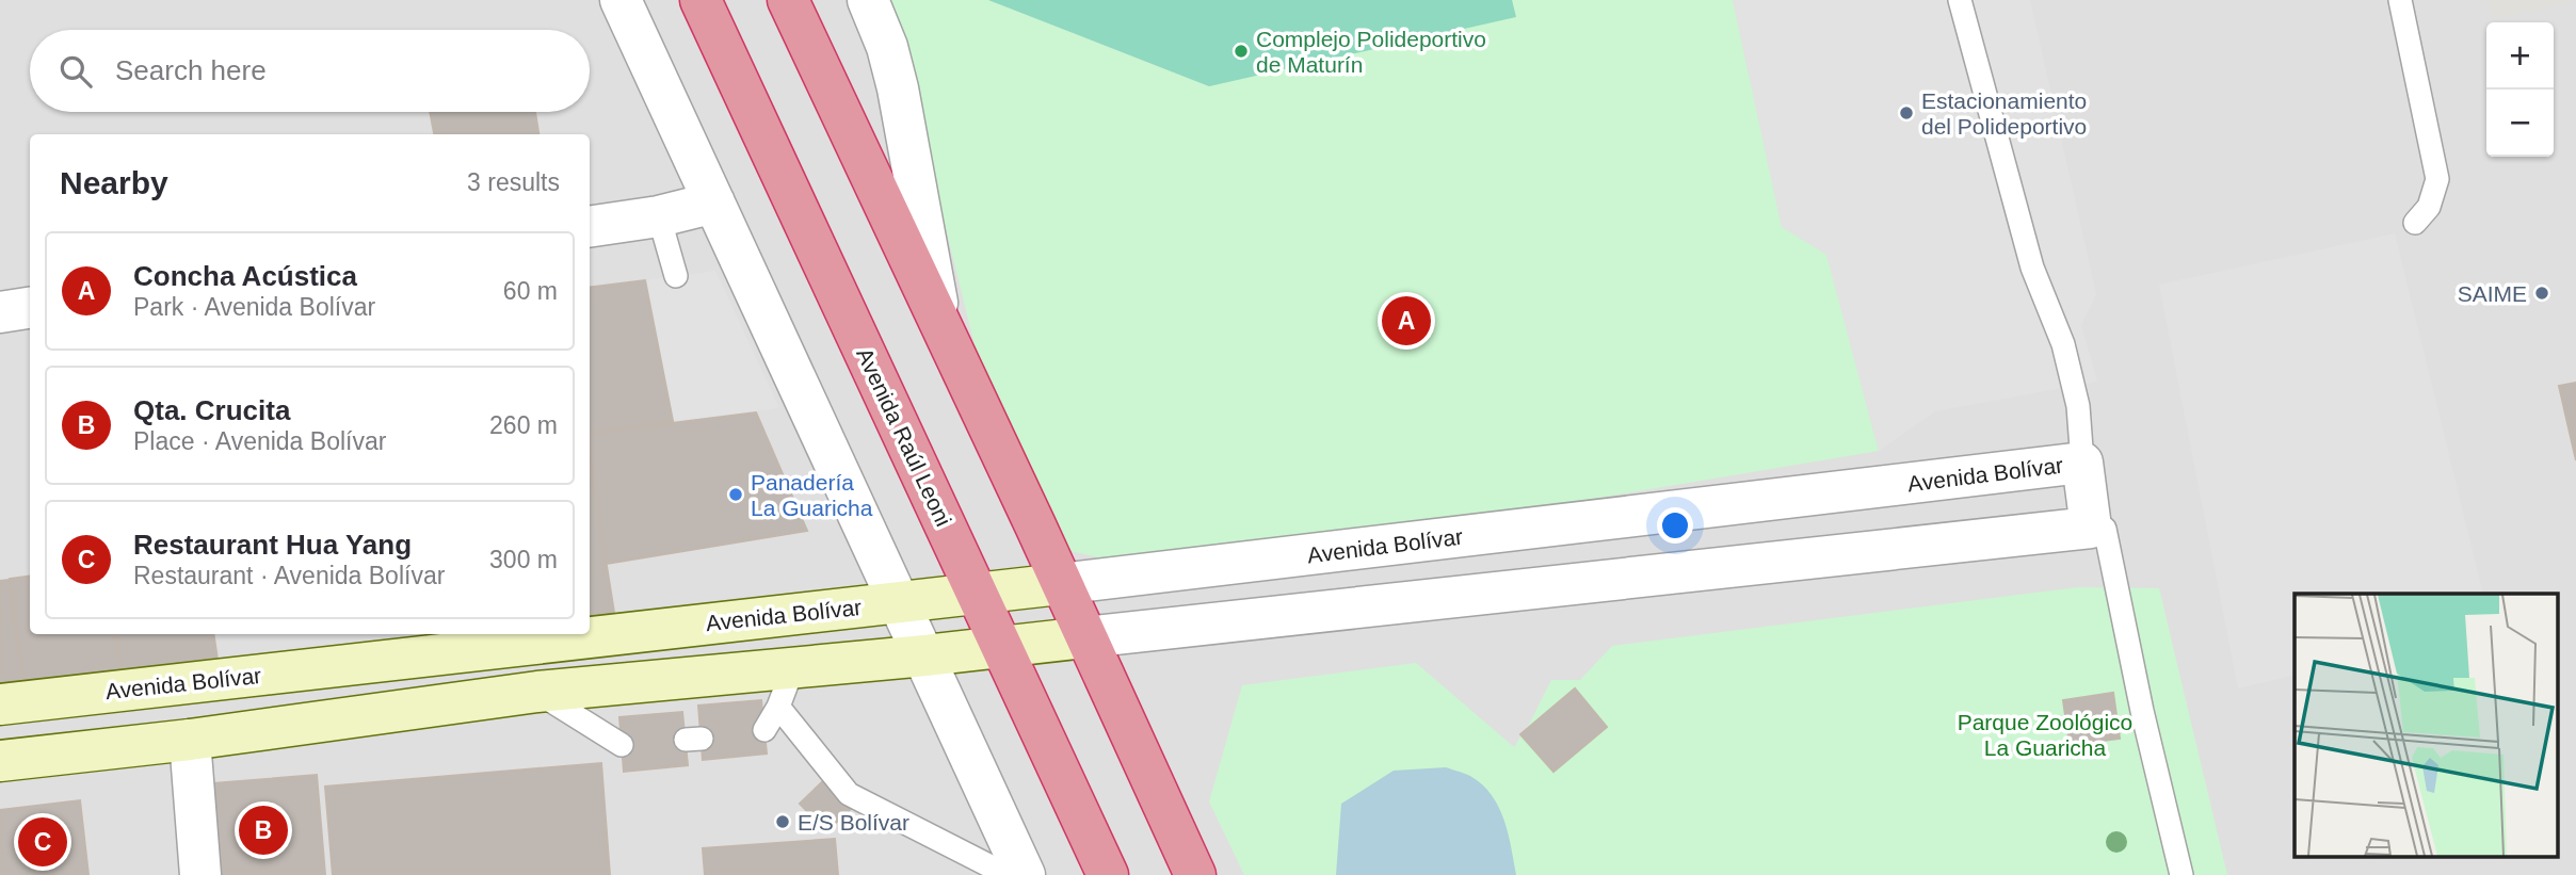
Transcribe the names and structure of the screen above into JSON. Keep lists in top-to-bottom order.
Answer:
{
  "streets": {
    "highway": ["Avenida Raúl Leoni"],
    "street": ["Avenida Bolívar"]
  },
  "crossings": [
    ["Avenida Raúl Leoni", "Avenida Bolívar"]
  ],
  "parks": ["Parque Zoológico La Guaricha"],
  "places": [
    "Complejo Polideportivo de Maturín",
    "Estacionamiento del Polideportivo",
    "SAIME",
    "Panadería La Guaricha",
    "E/S Bolívar"
  ],
  "page": {
    "map_buttons": ["+", "−"],
    "search": "Search here",
    "heading": ["Nearby", "3 results"],
    "list": [
      {
        "mark": "A",
        "name": "Concha Acústica",
        "note": "Park · Avenida Bolívar",
        "value": "60 m"
      },
      {
        "mark": "B",
        "name": "Qta. Crucita",
        "note": "Place · Avenida Bolívar",
        "value": "260 m"
      },
      {
        "mark": "C",
        "name": "Restaurant Hua Yang",
        "note": "Restaurant · Avenida Bolívar",
        "value": "300 m"
      }
    ],
    "pins": ["A", "B", "C"]
  }
}
